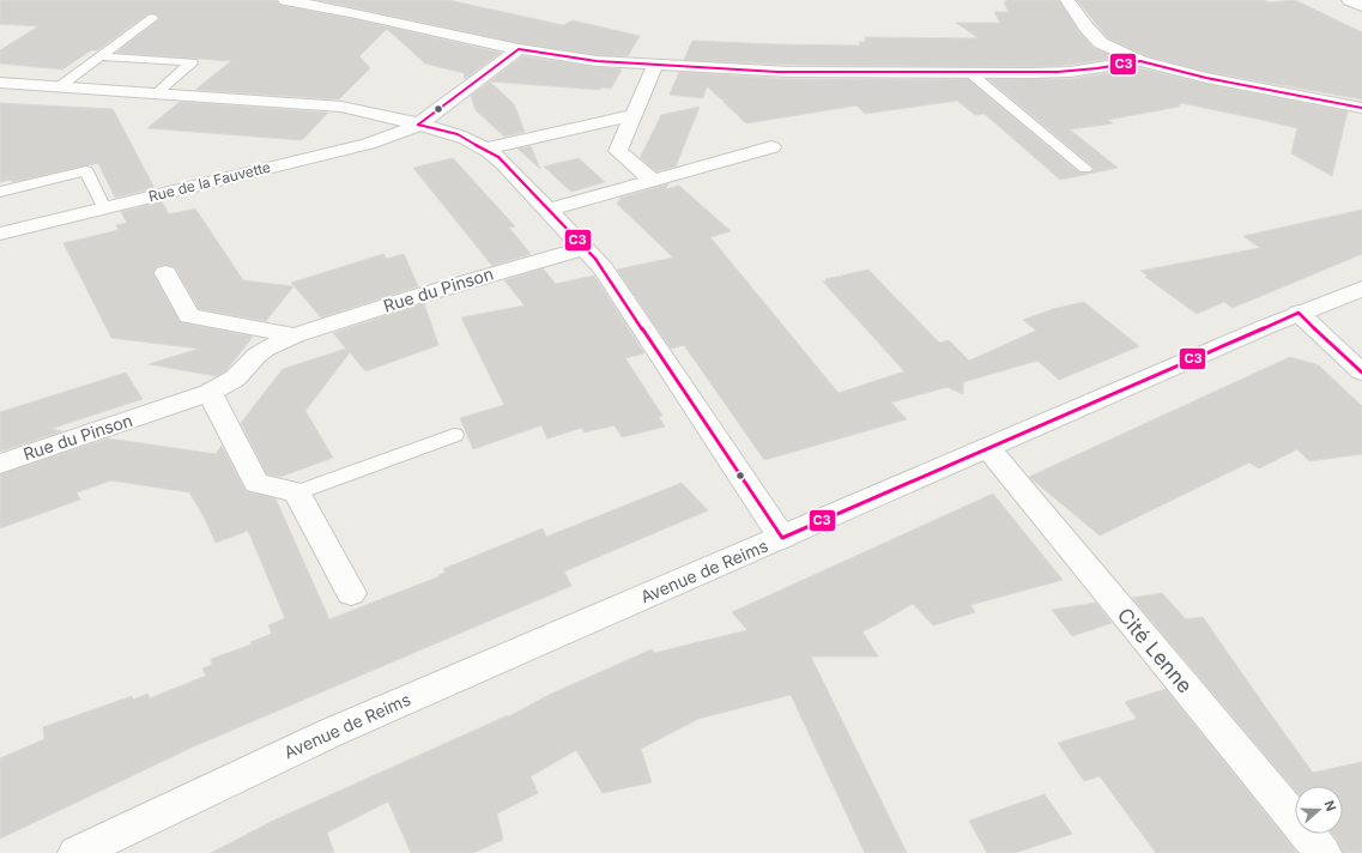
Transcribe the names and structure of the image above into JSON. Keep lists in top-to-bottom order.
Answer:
{
  "streets": {
    "street": [
      "Rue de la Fauvette",
      "Rue du Pinson",
      "Avenue de Reims",
      "Cité Lenne"
    ]
  },
  "crossings": [
    ["Avenue de Reims", "Cité Lenne"]
  ],
  "lines": ["transit line C3"],
  "north": "right"
}
